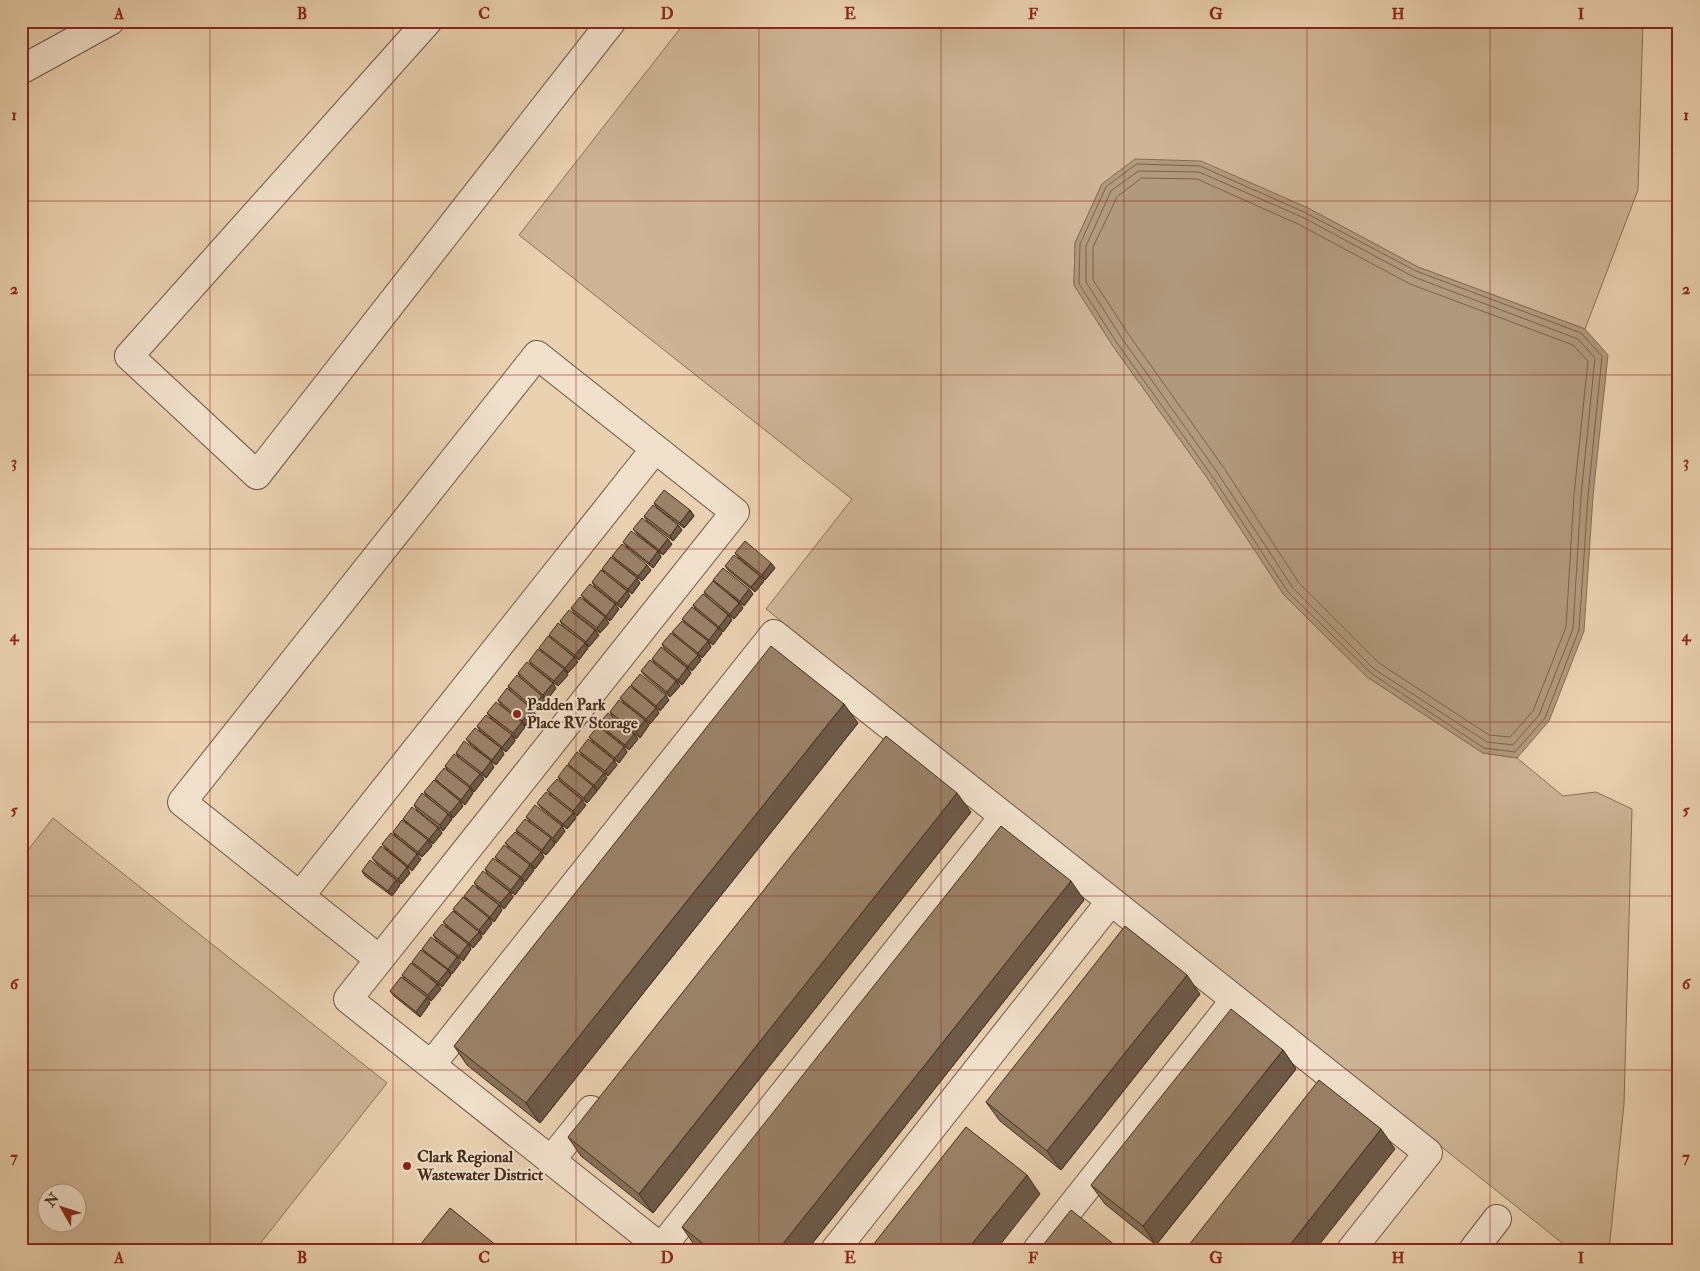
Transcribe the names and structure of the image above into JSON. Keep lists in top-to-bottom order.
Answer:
{
  "places": ["Padden Park Place RV Storage", "Clark Regional Wastewater District"],
  "north": "top left",
  "grid": {
    "columns": [
      "A",
      "B",
      "C",
      "D",
      "E",
      "F",
      "G",
      "H",
      "I"
    ],
    "rows": [
      "1",
      "2",
      "3",
      "4",
      "5",
      "6",
      "7"
    ]
  }
}
